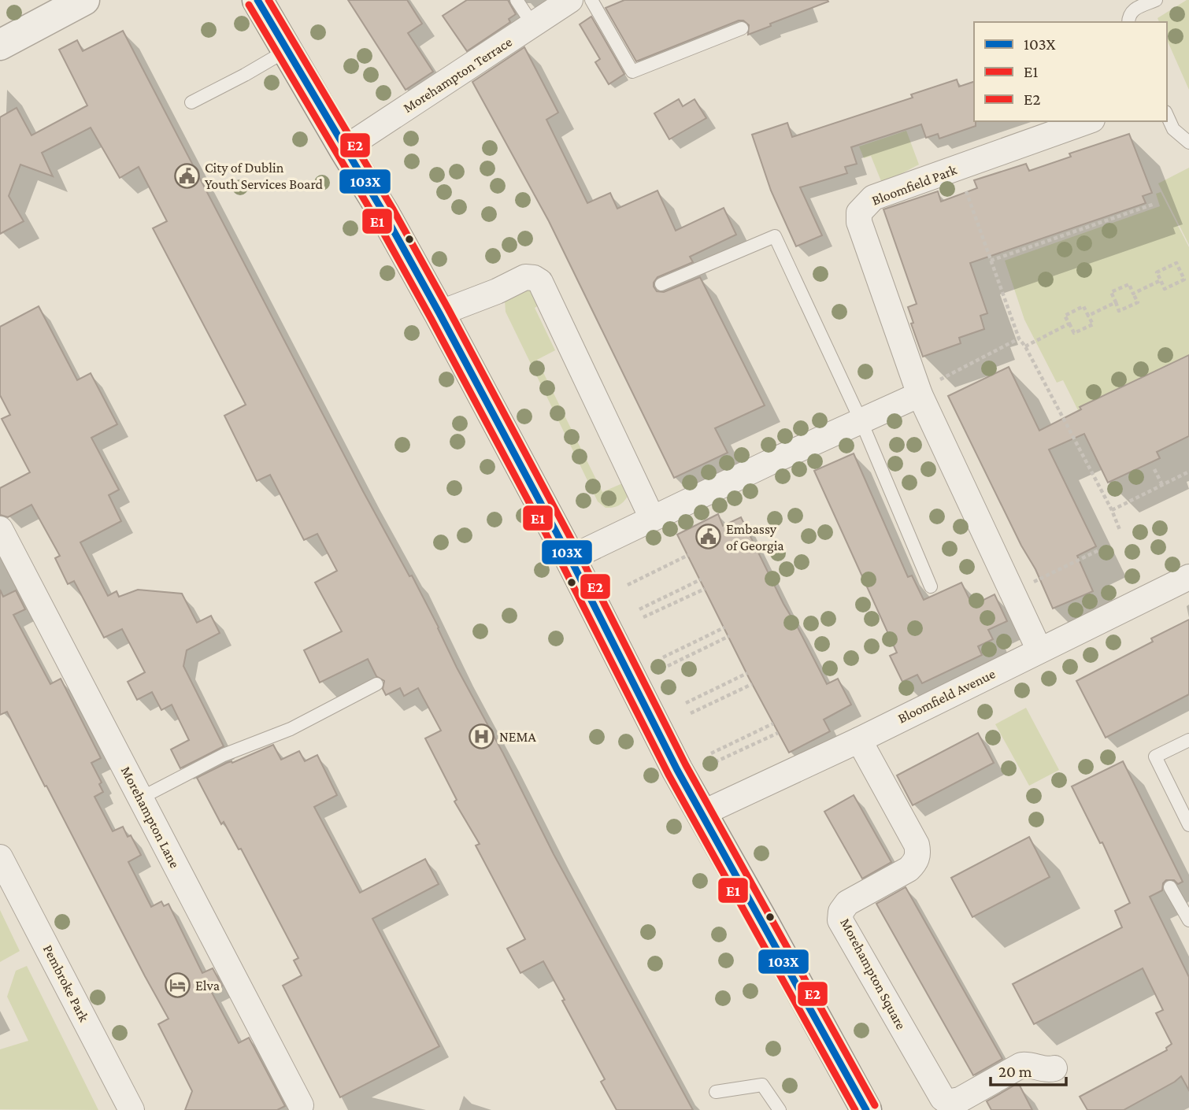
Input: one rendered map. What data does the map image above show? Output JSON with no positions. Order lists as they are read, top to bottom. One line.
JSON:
{"streets":{"street":["Morehampton Terrace","Bloomfield Park","Bloomfield Avenue","Morehampton Lane","Morehampton Square","Pembroke Park"]},"crossings":[["Bloomfield Park","Bloomfield Avenue"],["Bloomfield Avenue","Morehampton Square"]],"places":{"public building":["City of Dublin Youth Services Board","Embassy of Georgia"],"hospital":["NEMA"],"hotel":["Elva"]},"lines":["transit line 103X","transit line E2","transit line E1"],"legend":["103X","E1","E2"],"scale_bar":"20 m"}
